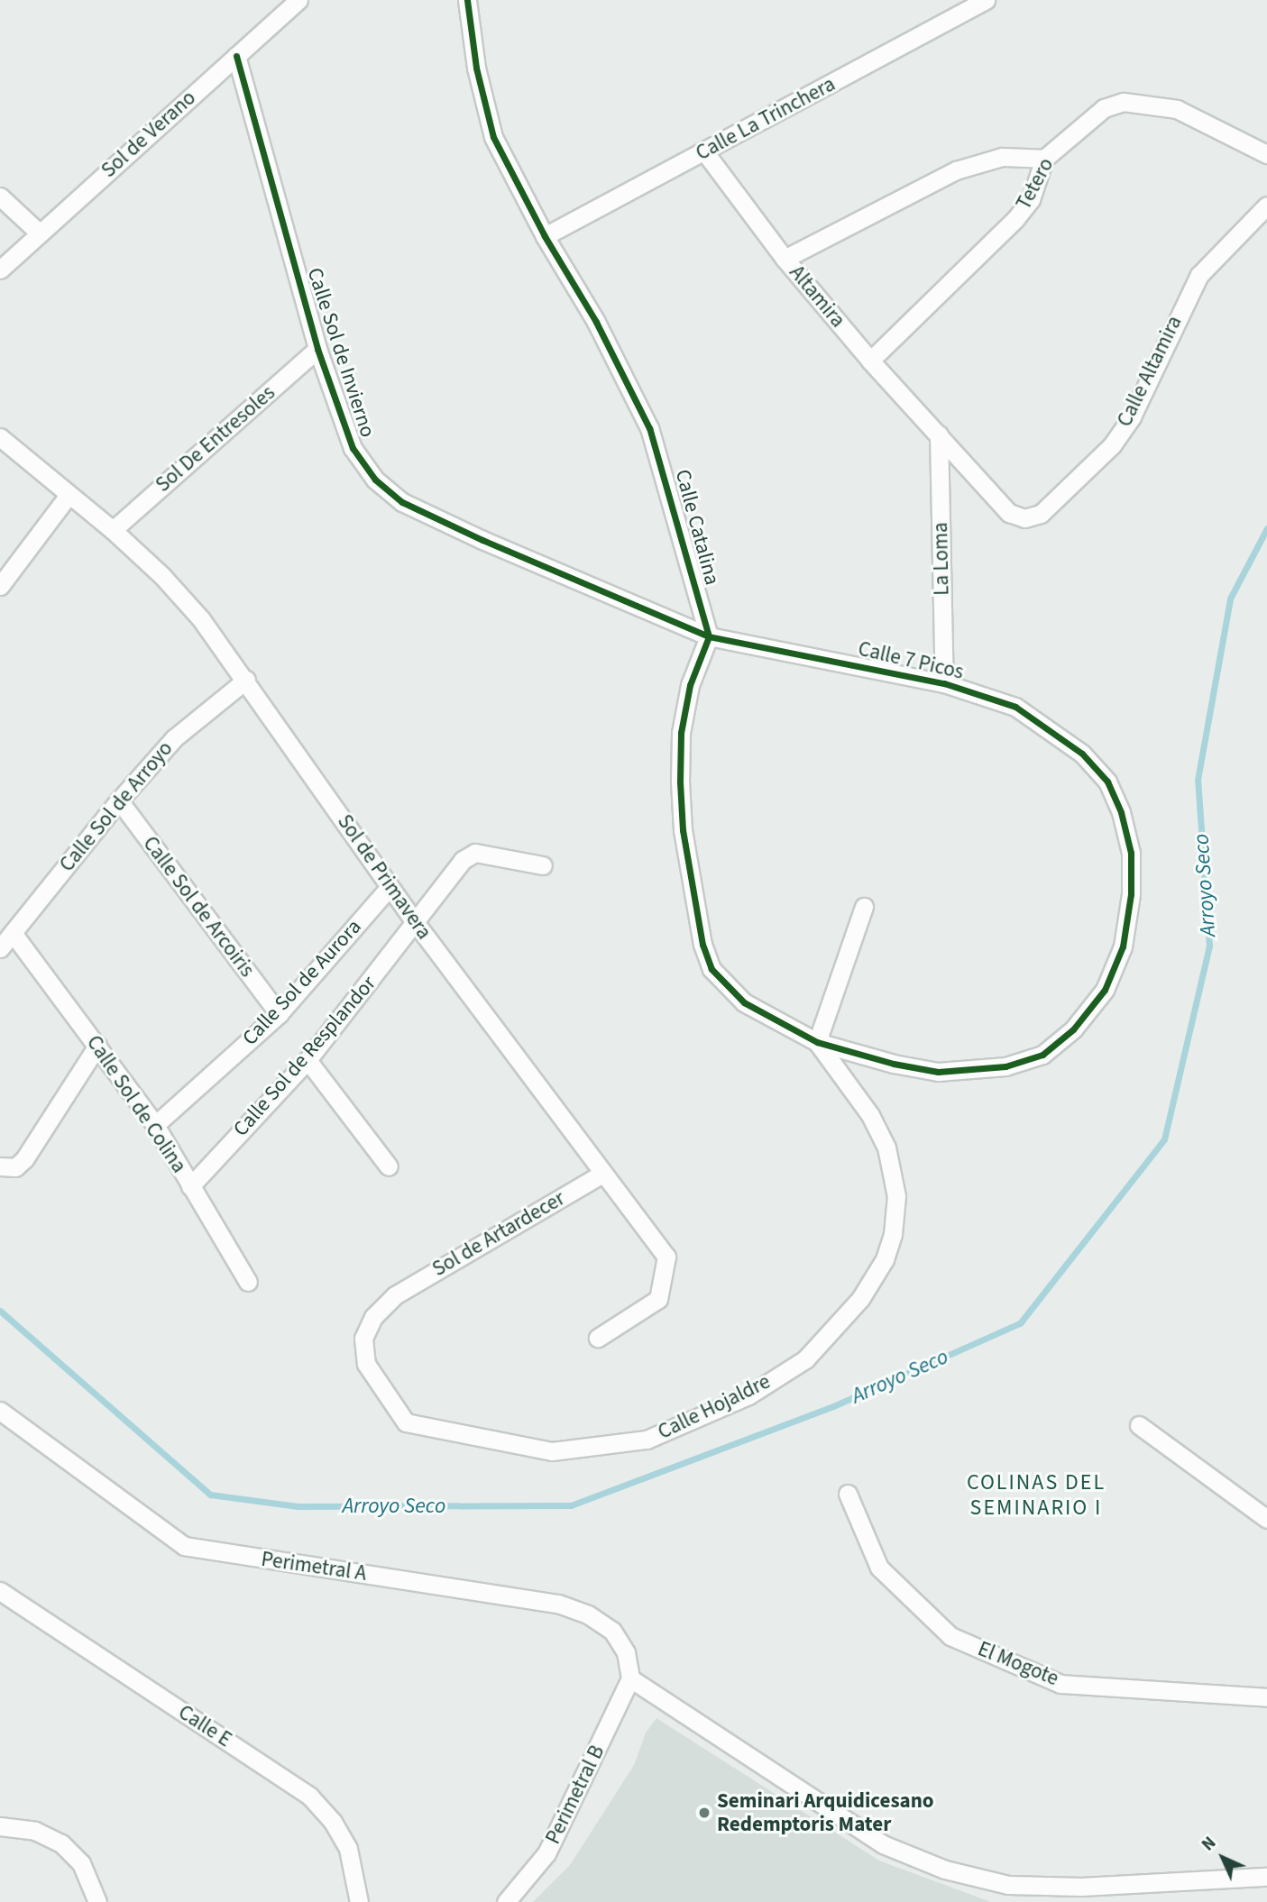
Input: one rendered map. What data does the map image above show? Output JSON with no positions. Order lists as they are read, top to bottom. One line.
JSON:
{"streets":{"street":["Calle La Trinchera","Sol de Verano","Tetero","Altamira","Calle Sol de Invierno","Calle Altamira","Sol De Entresoles","Calle Catalina","La Loma","Calle 7 Picos","Calle Sol de Arroyo","Sol de Primavera","Calle Sol de Arcoiris","Calle Sol de Aurora","Calle Sol de Resplandor","Calle Sol de Colina","Sol de Artardecer","Calle Hojaldre","Perimetral A","El Mogote","Calle E","Perimetral B"]},"crossings":[["Calle La Trinchera","Altamira"],["Calle La Trinchera","Calle Catalina"],["Sol de Verano","Calle Sol de Invierno"],["Tetero","Altamira"],["Altamira","Calle Altamira"],["Altamira","La Loma"],["Calle Sol de Invierno","Sol De Entresoles"],["Calle Sol de Invierno","Calle Catalina"],["Calle Sol de Invierno","Calle 7 Picos"],["Calle Altamira","La Loma"],["Sol De Entresoles","Sol de Primavera"],["Calle Catalina","Calle 7 Picos"],["La Loma","Calle 7 Picos"],["Calle 7 Picos","Calle Hojaldre"],["Calle Sol de Arroyo","Sol de Primavera"],["Calle Sol de Arroyo","Calle Sol de Arcoiris"],["Calle Sol de Arroyo","Calle Sol de Colina"],["Sol de Primavera","Calle Sol de Aurora"],["Sol de Primavera","Calle Sol de Resplandor"],["Sol de Primavera","Sol de Artardecer"],["Calle Sol de Arcoiris","Calle Sol de Aurora"],["Calle Sol de Aurora","Calle Sol de Colina"],["Calle Sol de Resplandor","Calle Sol de Colina"],["Sol de Artardecer","Calle Hojaldre"],["Perimetral A","Perimetral B"]],"districts":["COLINAS DEL SEMINARIO I"],"water":["Arroyo Seco"],"places":["Seminari Arquidicesano Redemptoris Mater"],"north":"top left"}
